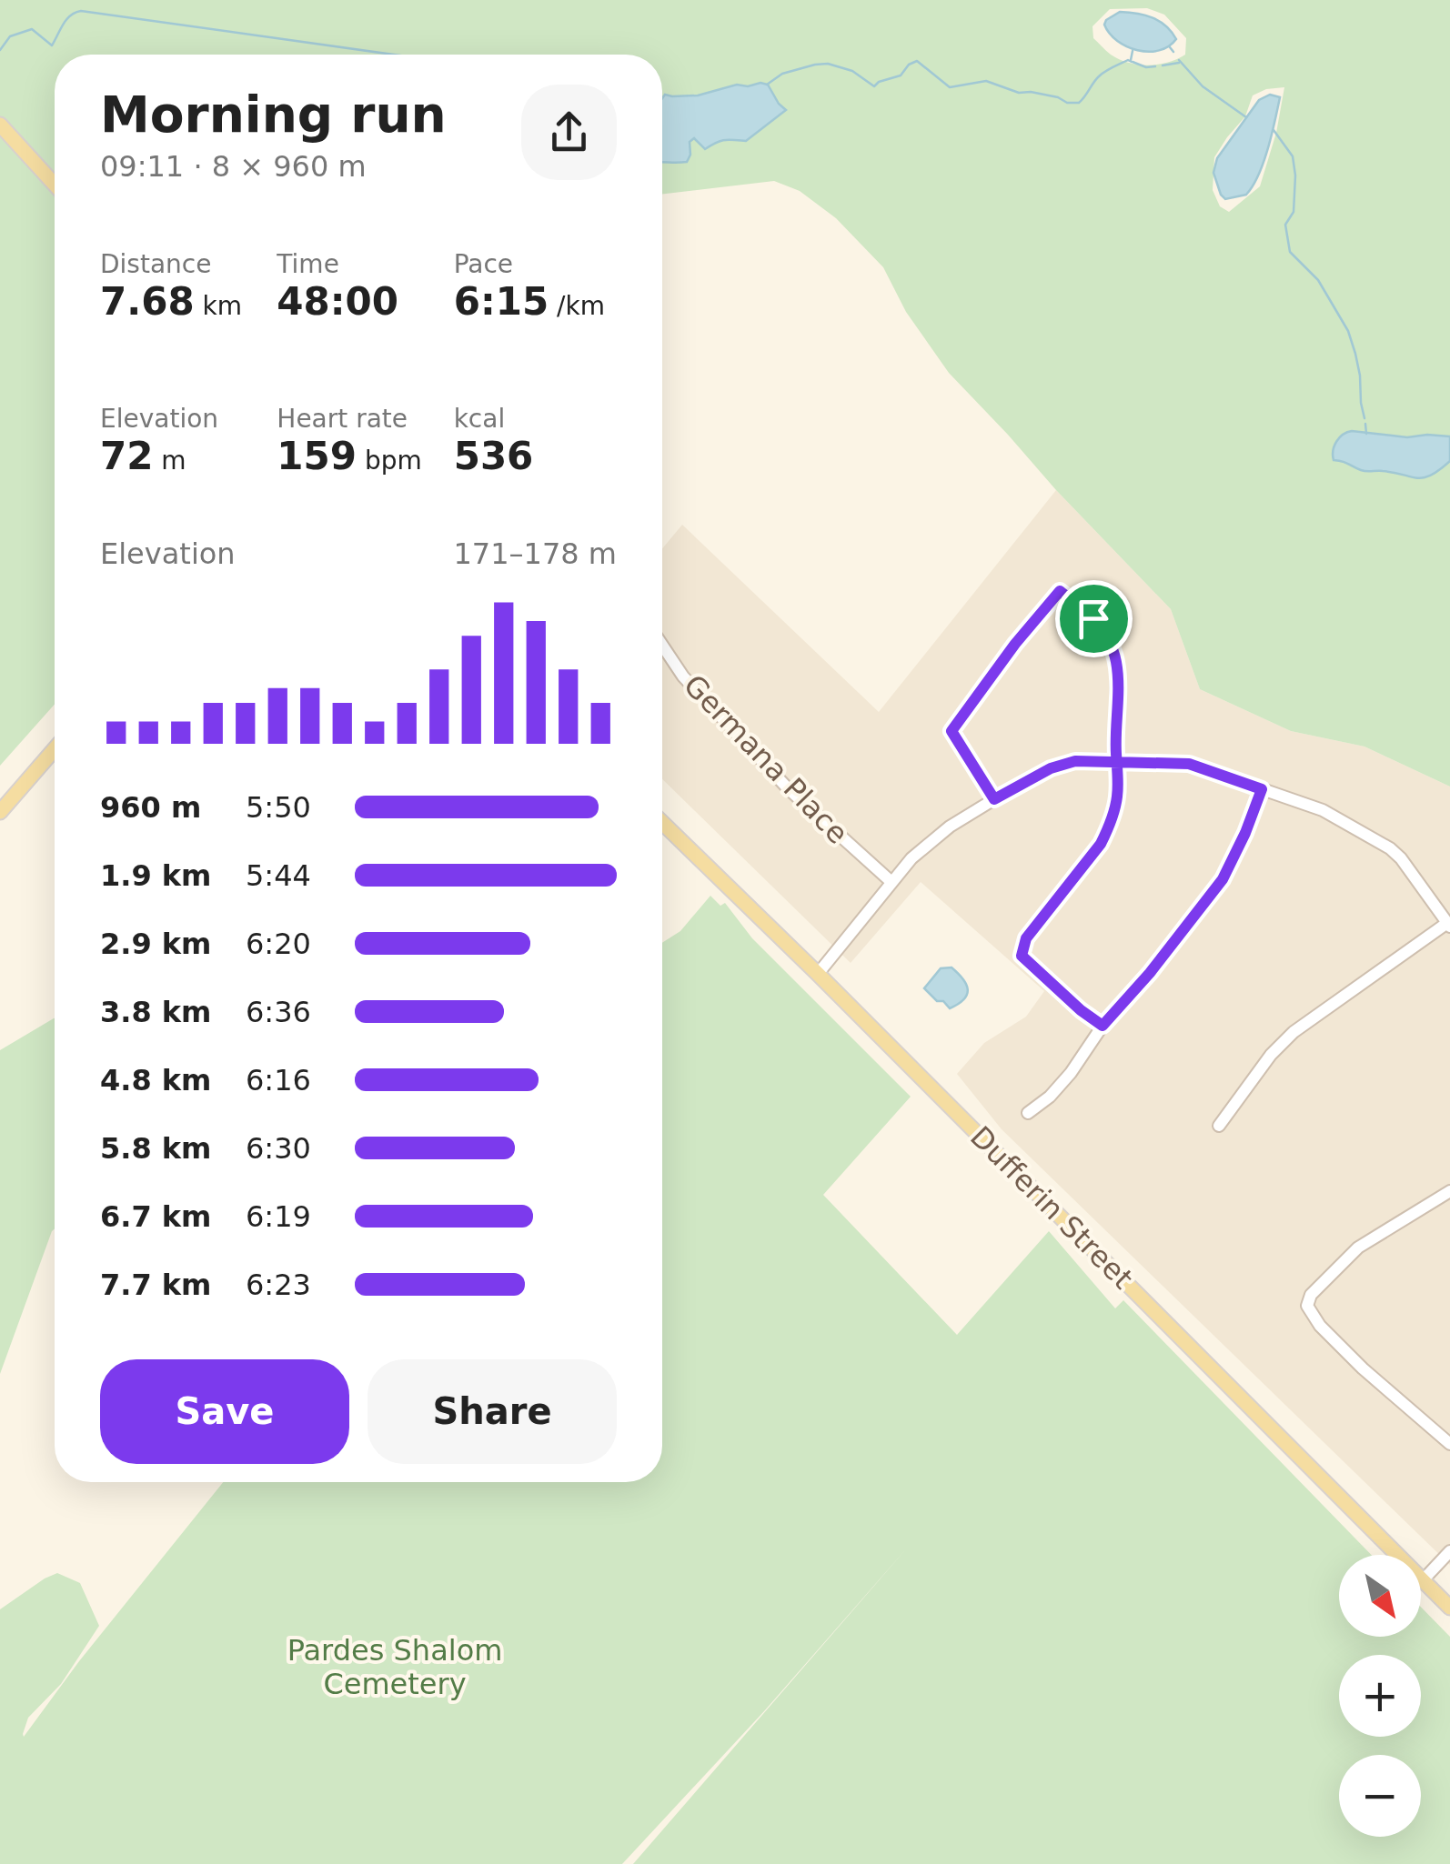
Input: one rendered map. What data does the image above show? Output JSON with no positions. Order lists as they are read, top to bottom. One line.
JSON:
{"streets":{"main road":["Dufferin Street"],"street":["Germana Place"]},"parks":["Pardes Shalom Cemetery"],"north":"bottom right","page":{"heading":["Morning run","09:11 · 8 × 960 m"],"stats":[["Distance","7.68 km"],["Time","48:00"],["Pace","6:15 /km"],["Elevation","72 m"],["Heart rate","159 bpm"],["kcal","536"]],"chart":["Elevation","171–178 m"],"list":[{"name":"960 m","note":"5:50"},{"name":"1.9 km","note":"5:44"},{"name":"2.9 km","note":"6:20"},{"name":"3.8 km","note":"6:36"},{"name":"4.8 km","note":"6:16"},{"name":"5.8 km","note":"6:30"},{"name":"6.7 km","note":"6:19"},{"name":"7.7 km","note":"6:23"}],"buttons":["Save","Share"],"map_buttons":["+","−"]}}
